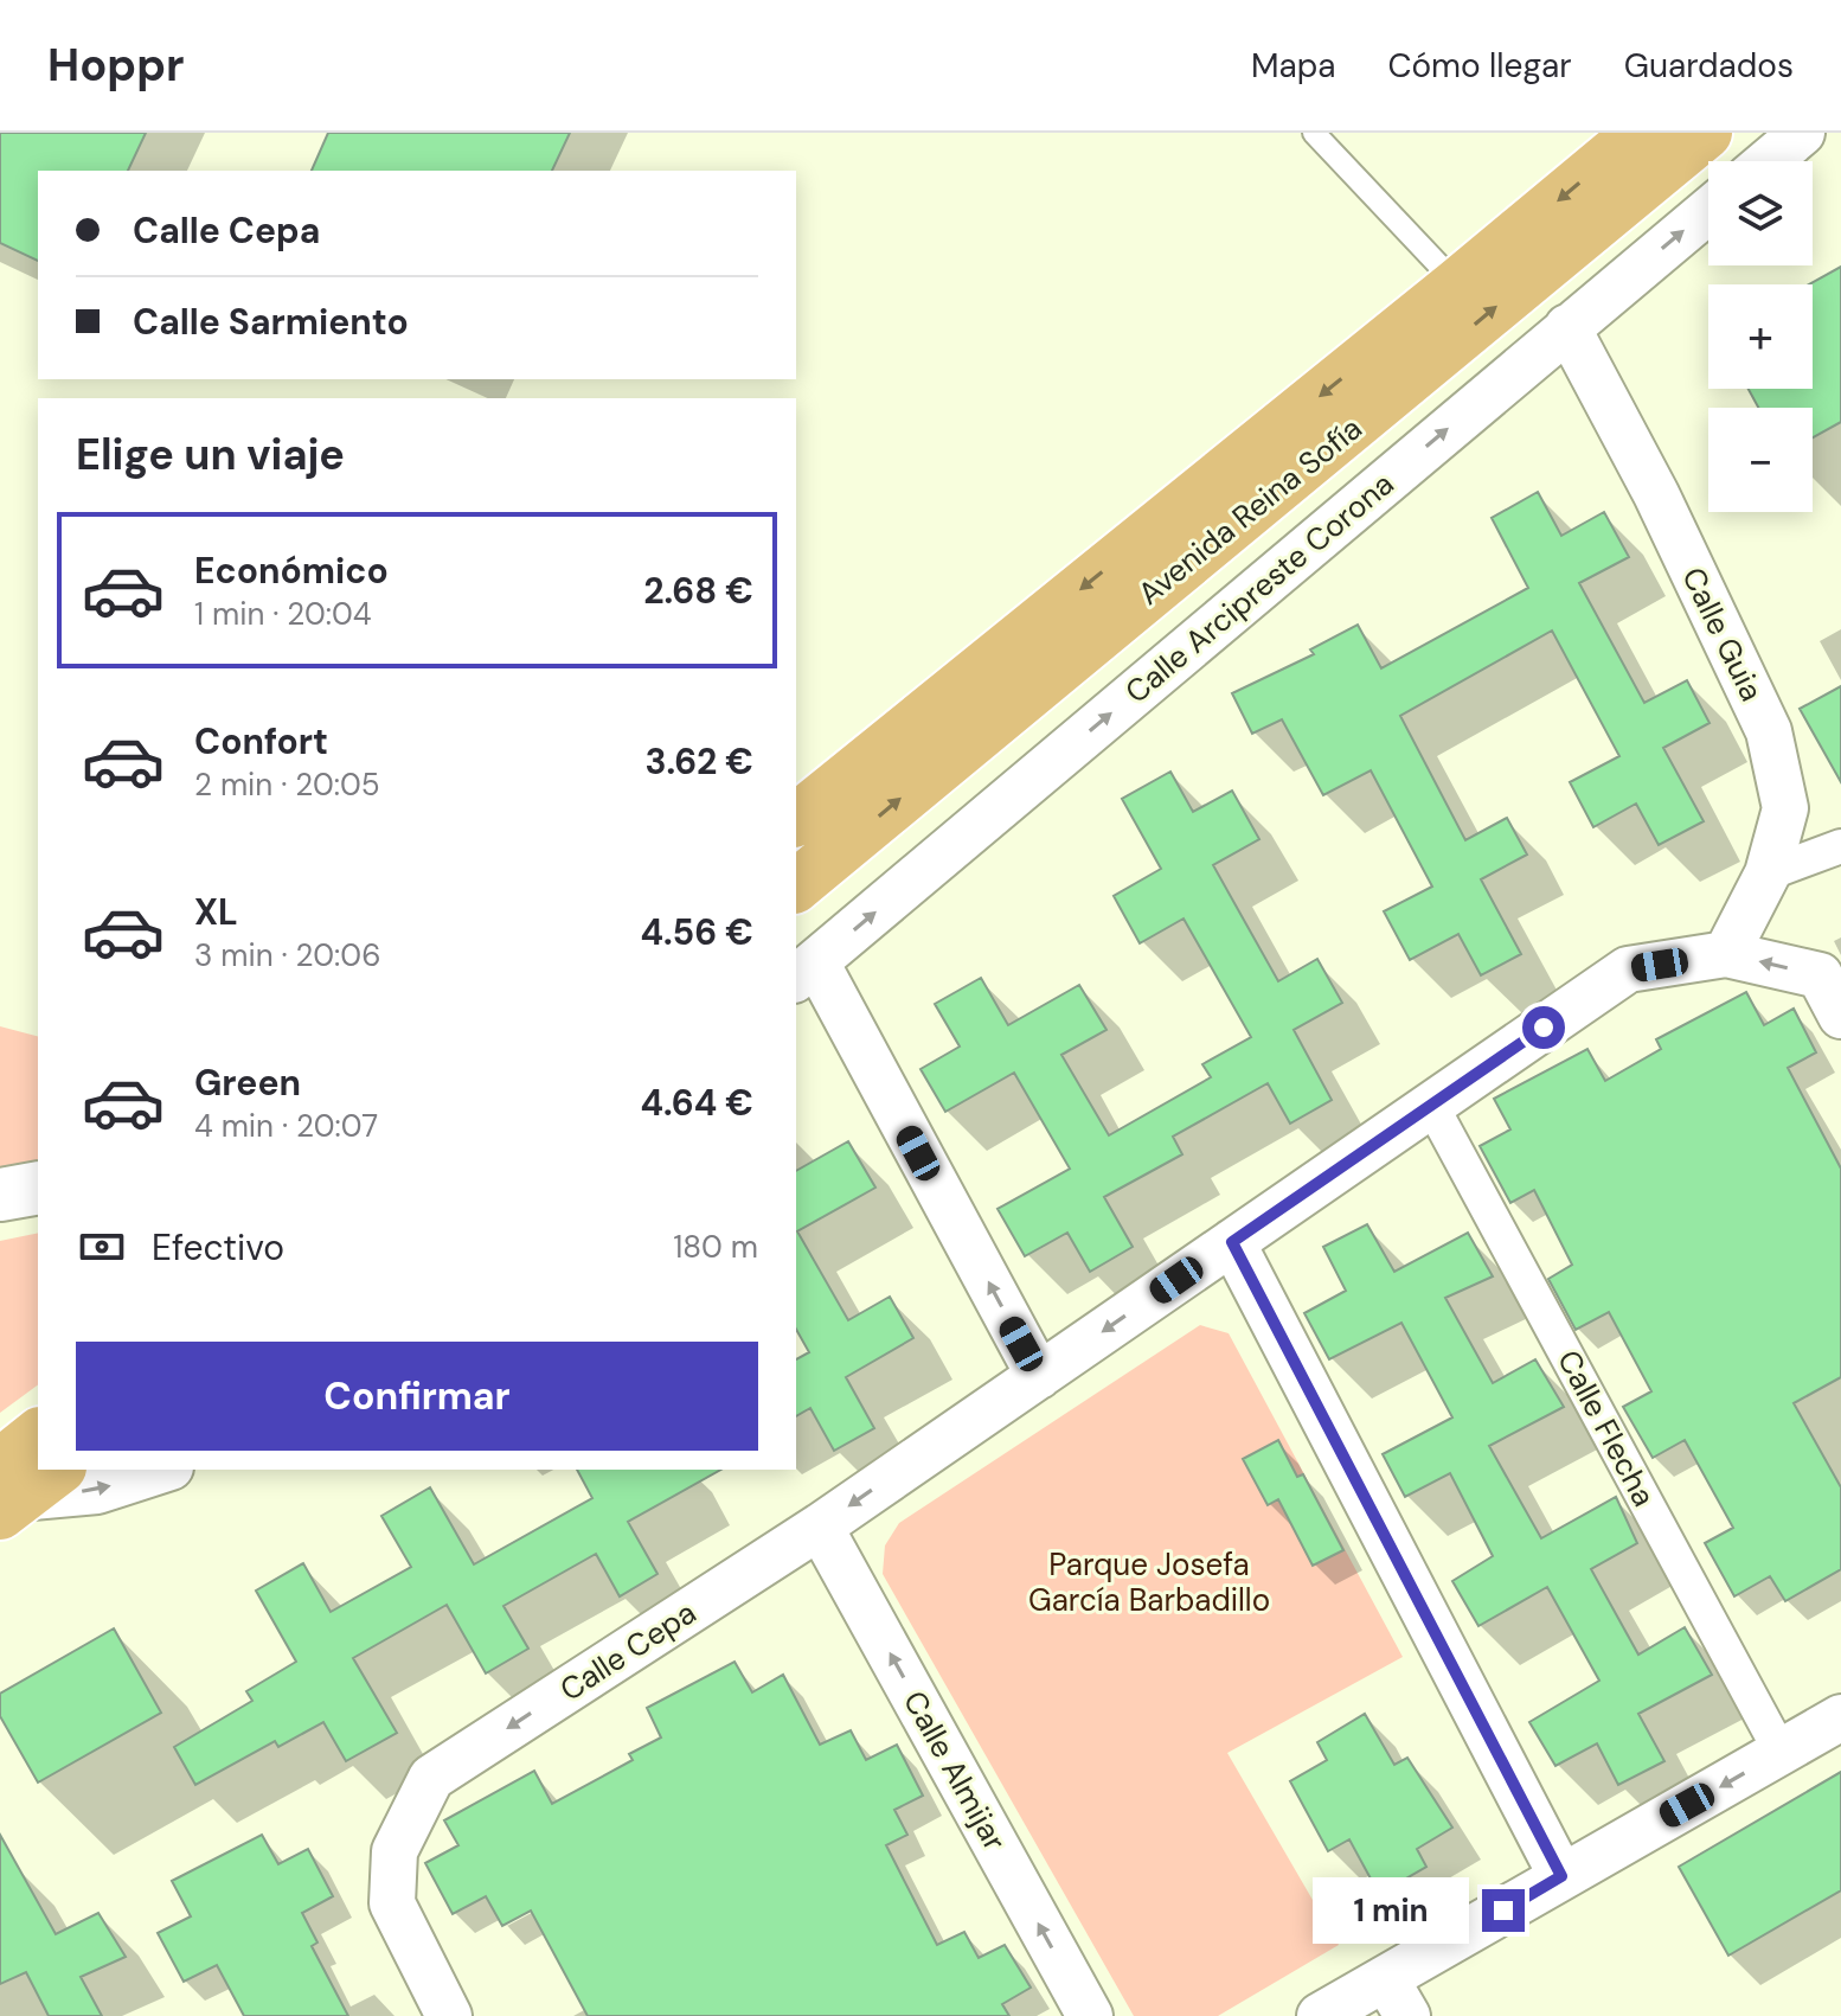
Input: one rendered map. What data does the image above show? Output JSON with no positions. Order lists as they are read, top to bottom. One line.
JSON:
{"streets":{"main road":["Avenida Reina Sofía"],"street":["Calle Arcipreste Corona","Calle Guia","Calle Flecha","Calle Cepa","Calle Almijar"]},"crossings":[["Calle Arcipreste Corona","Calle Guia"],["Calle Guia","Calle Cepa"],["Calle Flecha","Calle Cepa"],["Calle Cepa","Calle Almijar"]],"one_way":["Calle Arcipreste Corona","Calle Cepa","Calle Almijar"],"parks":["Parque Josefa García Barbadillo"],"page":{"header":"Hoppr","nav":["Mapa","Cómo llegar","Guardados"],"map_buttons":["+","−"],"banner":["Calle Cepa","Calle Sarmiento"],"heading":"Elige un viaje","list":[{"name":"Económico","note":"1 min · 20:04","value":"2.68 €"},{"name":"Confort","note":"2 min · 20:05","value":"3.62 €"},{"name":"XL","note":"3 min · 20:06","value":"4.56 €"},{"name":"Green","note":"4 min · 20:07","value":"4.64 €"}],"pay":["Efectivo","180 m"],"buttons":"Confirmar","bubble":"1 min"}}
